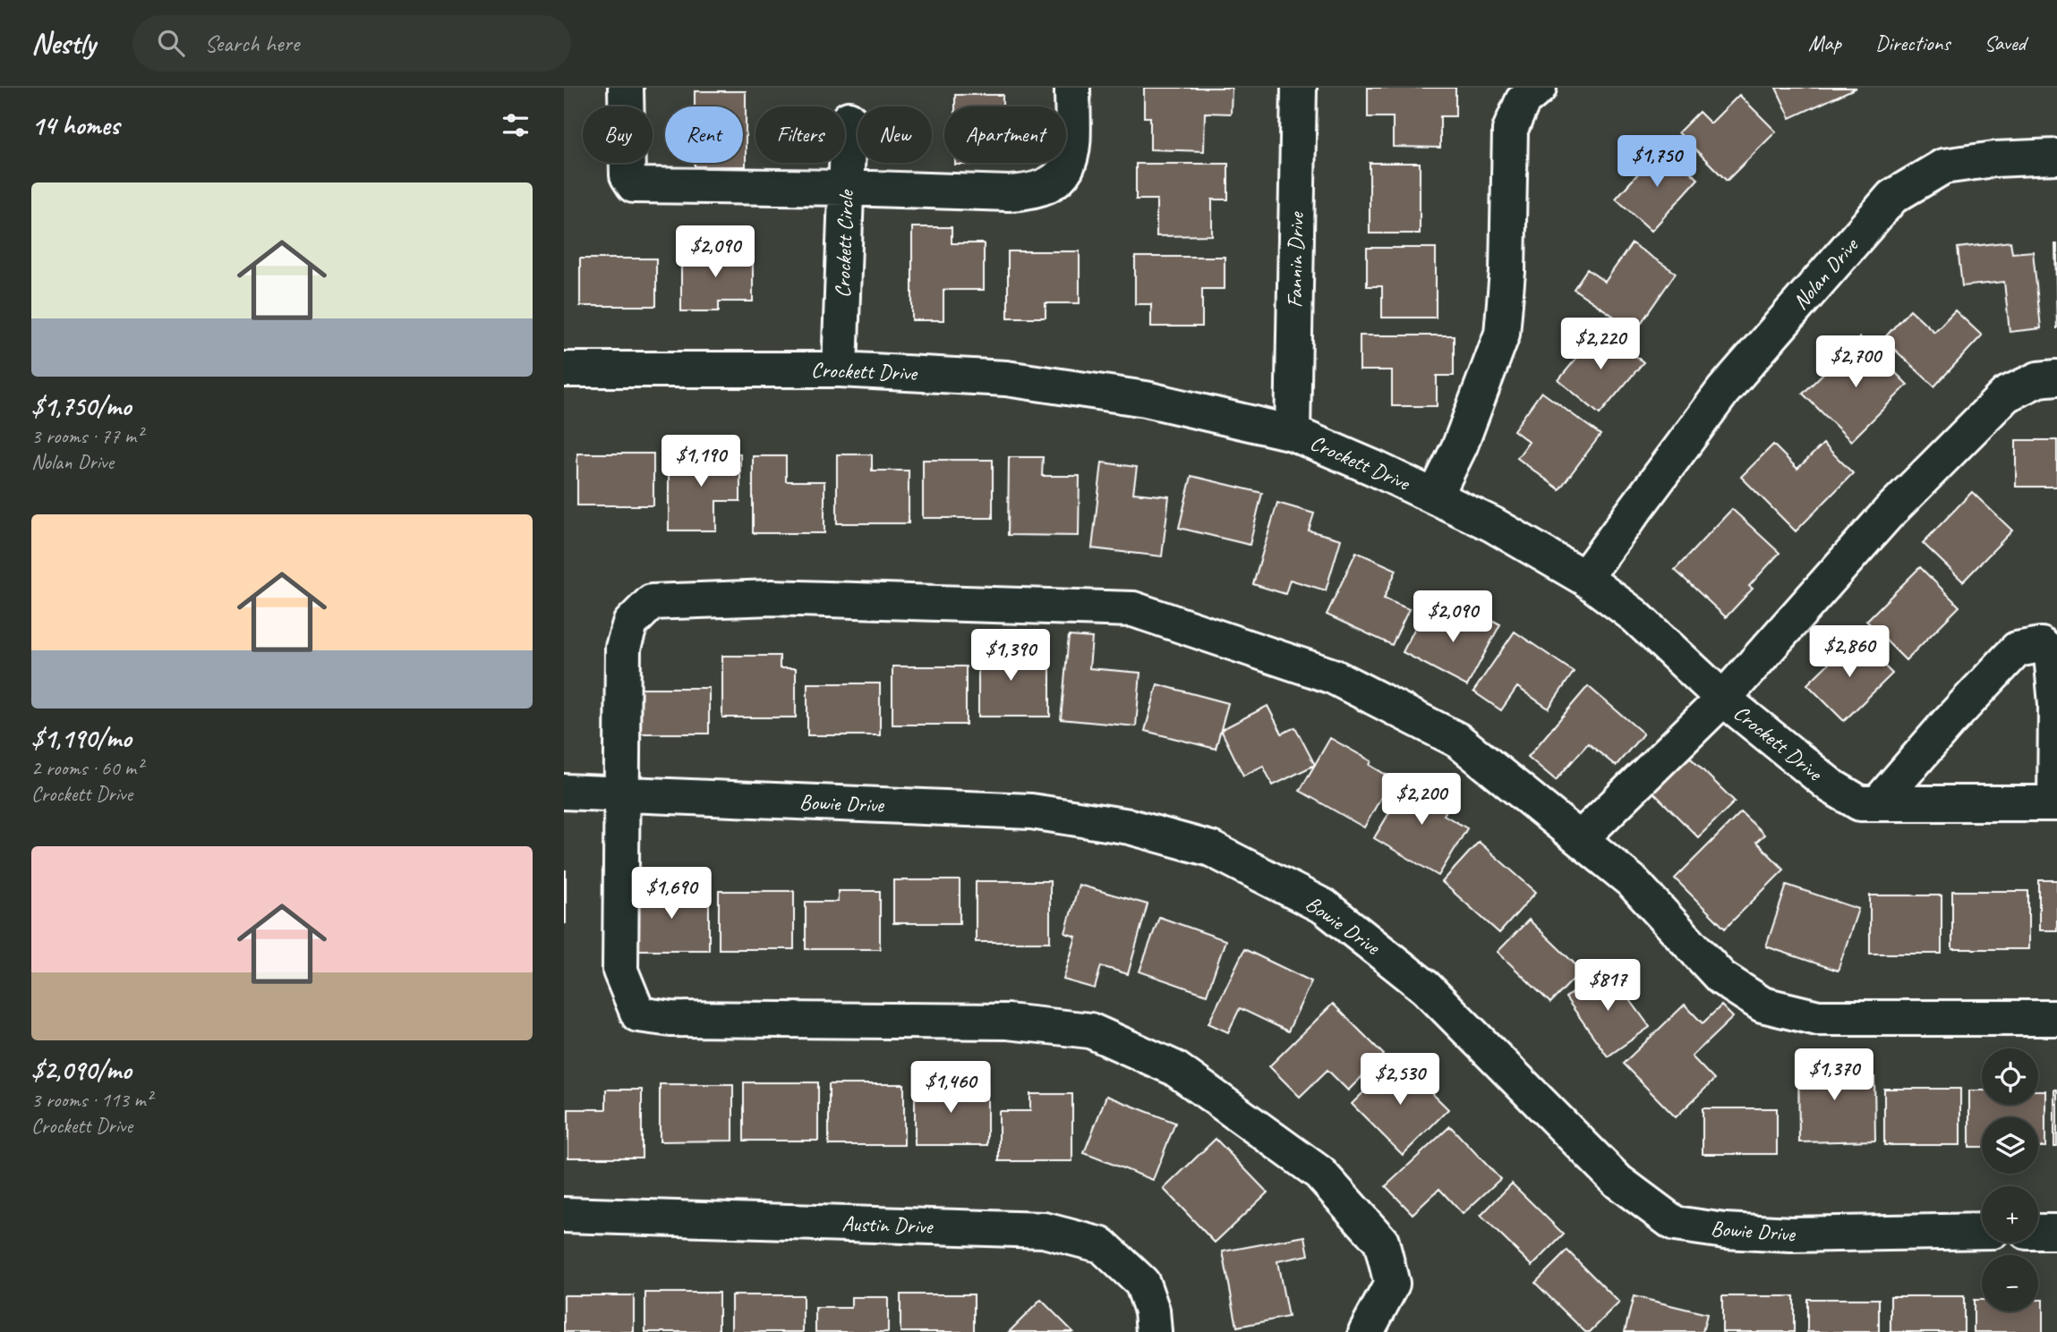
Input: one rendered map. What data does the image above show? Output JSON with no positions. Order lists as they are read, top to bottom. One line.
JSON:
{"streets":{"street":["Crockett Circle","Fannin Drive","Nolan Drive","Crockett Drive","Bowie Drive","Austin Drive"]},"crossings":[["Crockett Circle","Crockett Drive"],["Fannin Drive","Crockett Drive"],["Nolan Drive","Crockett Drive"]],"page":{"header":"Nestly","search":"Search here","nav":["Map","Directions","Saved"],"heading":"14 homes","chip":["Buy","Rent","Filters","New","Apartment"],"price":["$1,750","$2,090","$2,220","$2,700","$1,190","$2,090","$2,860","$1,390","$2,200","$1,690","$817","$1,370","$2,530","$1,460"],"list":[{"name":"$1,750/mo","note":"3 rooms · 77 m² · Nolan Drive"},{"name":"$1,190/mo","note":"2 rooms · 60 m² · Crockett Drive"},{"name":"$2,090/mo","note":"3 rooms · 113 m² · Crockett Drive"}],"map_buttons":["+","−"]}}
